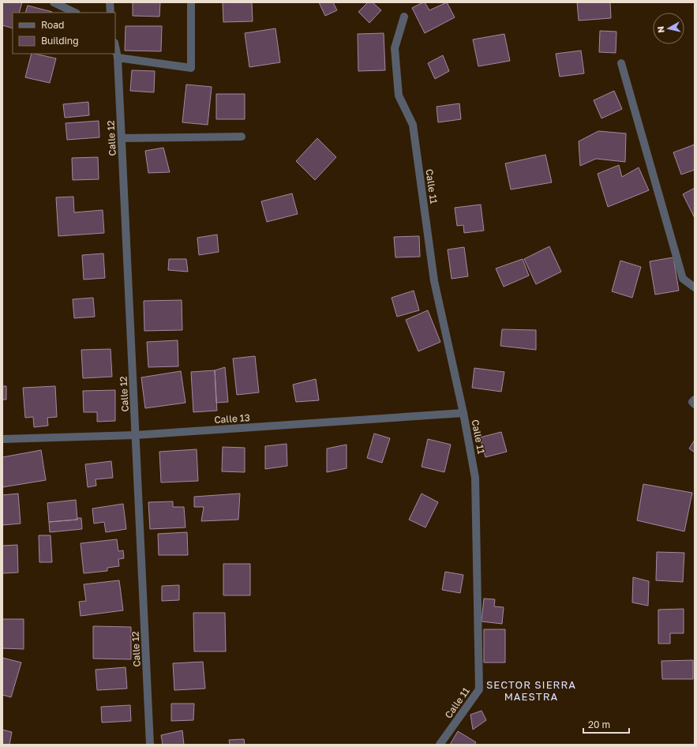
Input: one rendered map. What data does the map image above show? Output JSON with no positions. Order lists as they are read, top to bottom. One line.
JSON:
{"streets":{"street":["Calle 12","Calle 11","Calle 13"]},"crossings":[["Calle 12","Calle 13"],["Calle 11","Calle 13"]],"districts":["SECTOR SIERRA MAESTRA"],"legend":["Road","Building"],"scale_bar":"20 m","north":"left"}
